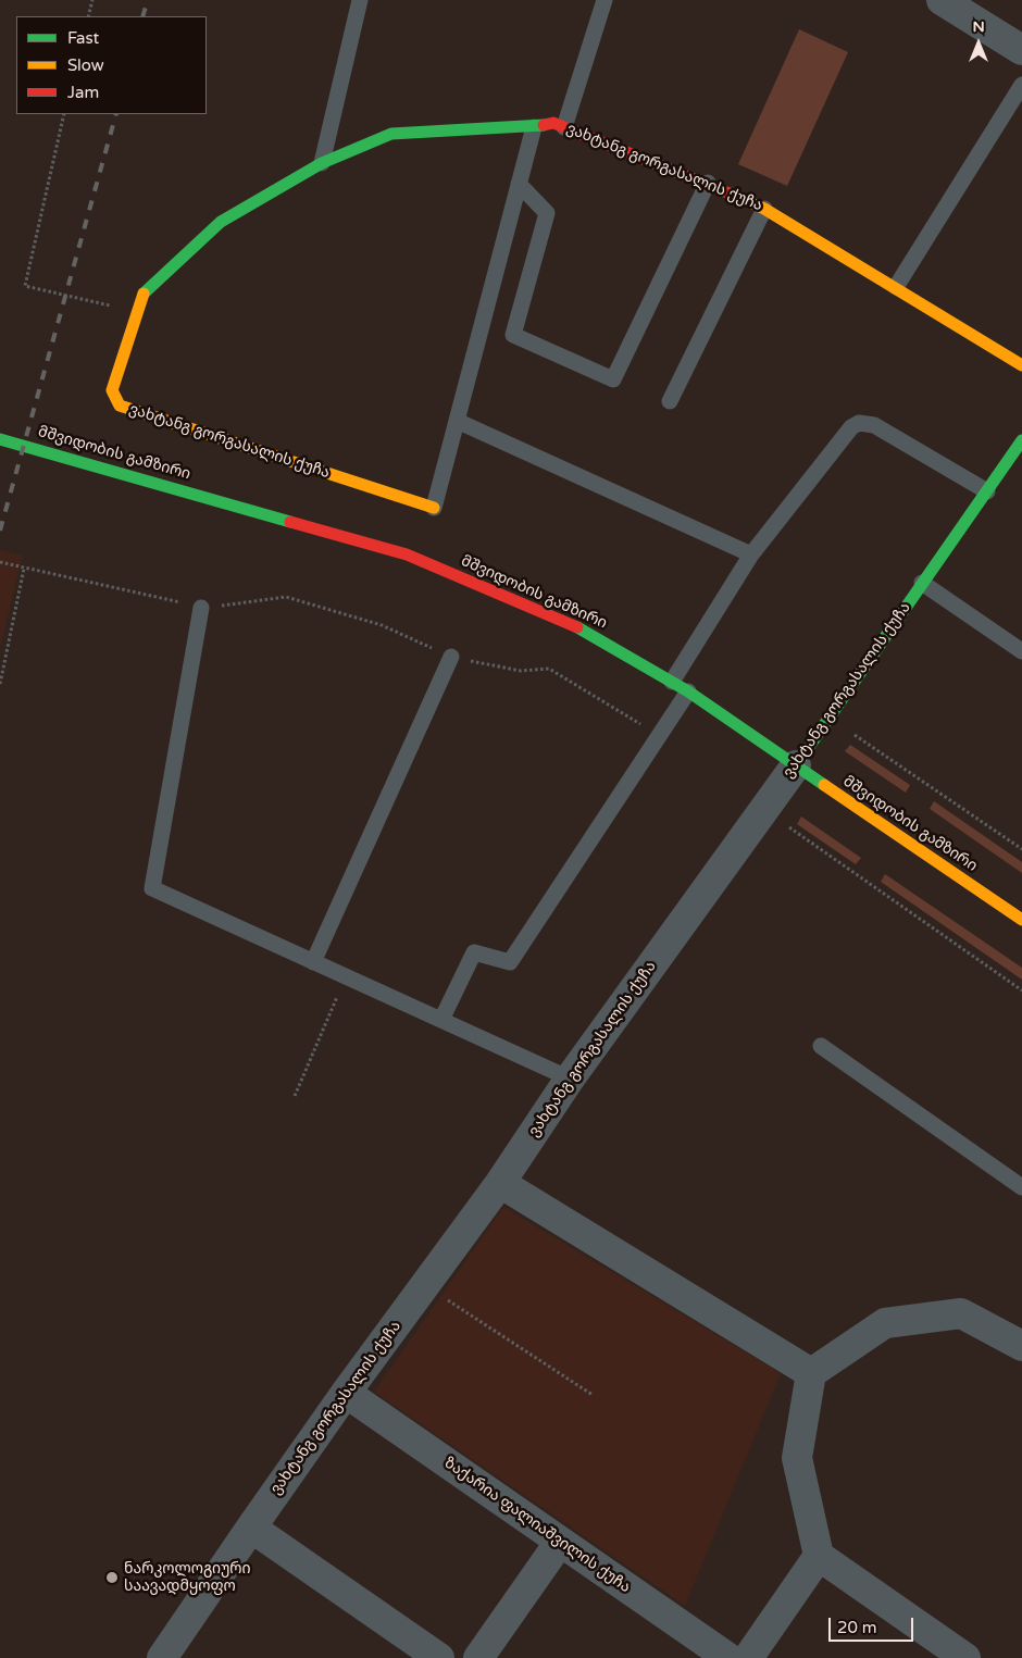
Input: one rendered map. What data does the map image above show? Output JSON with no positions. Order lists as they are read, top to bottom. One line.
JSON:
{"streets":{"street":["ვახტანგ გორგასალის ქუჩა","მშვიდობის გამზირი","ზაქარია ფალიაშვილის ქუჩა"]},"crossings":[["ვახტანგ გორგასალის ქუჩა","მშვიდობის გამზირი"],["ვახტანგ გორგასალის ქუჩა","ზაქარია ფალიაშვილის ქუჩა"]],"places":["ნარკოლოგიური საავადმყოფო"],"legend":["Fast","Slow","Jam"],"scale_bar":"20 m","north":"top"}
